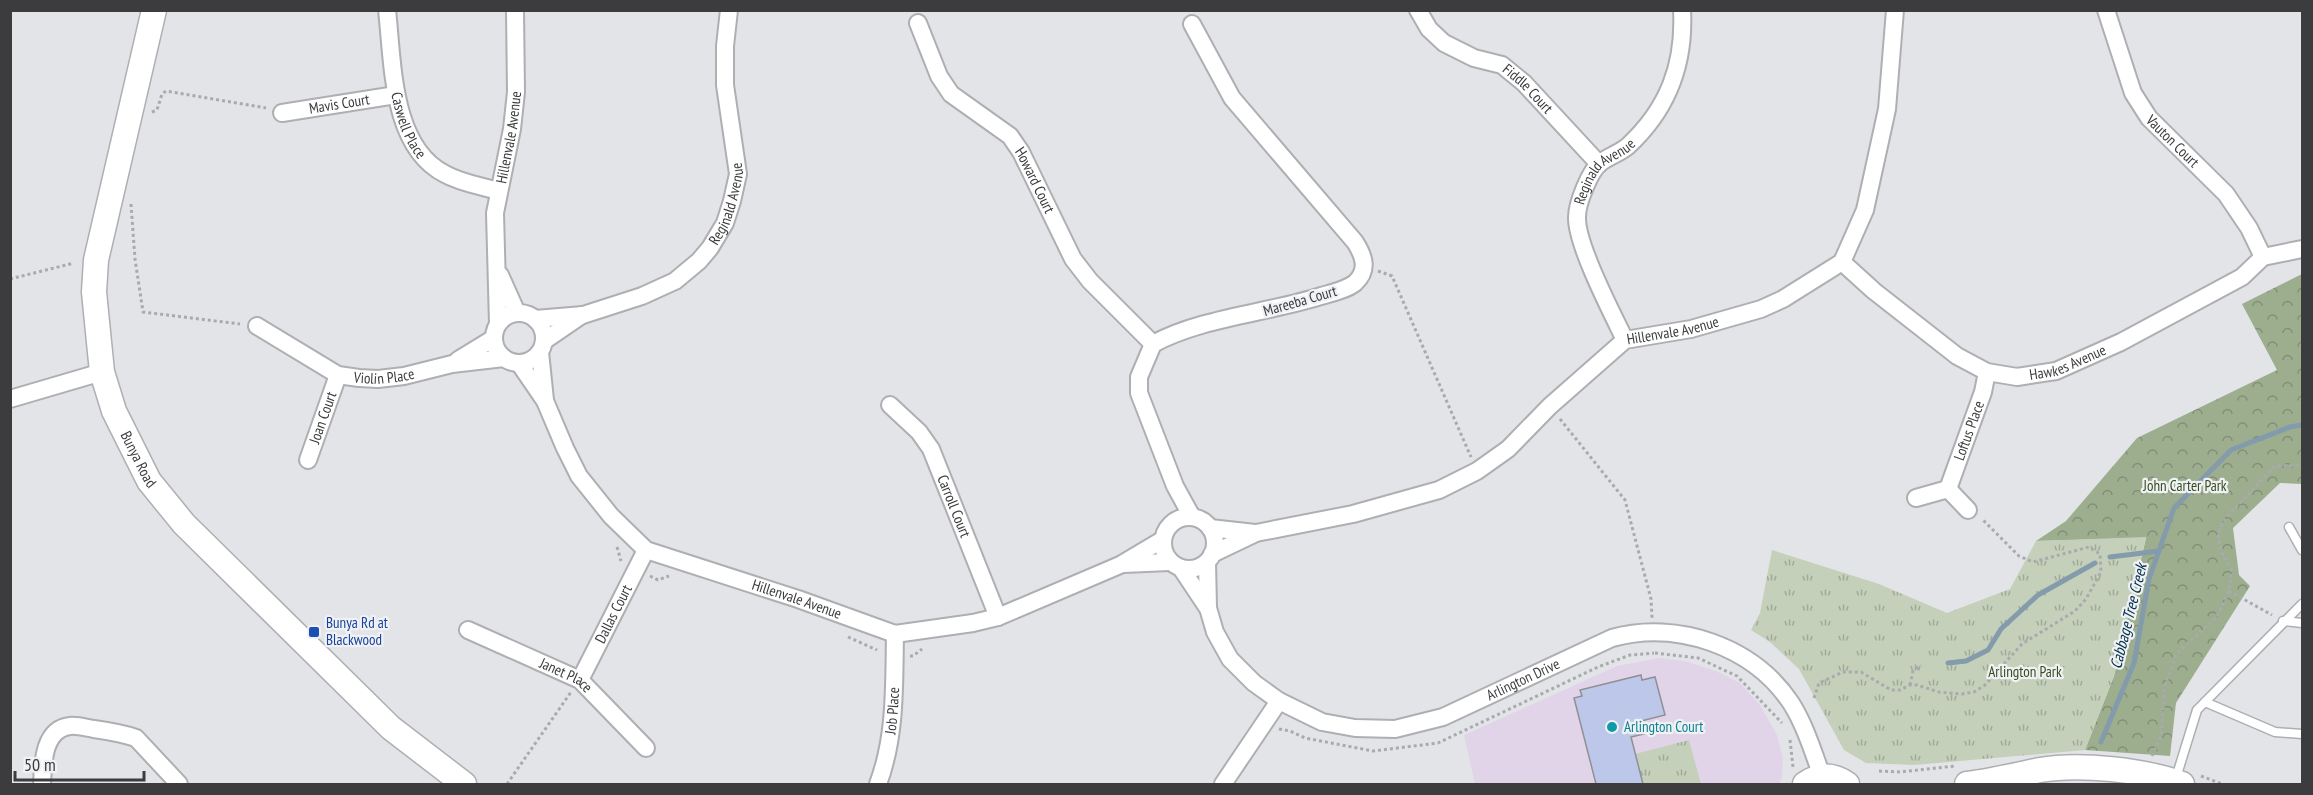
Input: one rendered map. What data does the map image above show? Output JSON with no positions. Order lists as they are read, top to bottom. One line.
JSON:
{"streets":{"street":["Fiddle Court","Mavis Court","Caswell Place","Hillenvale Avenue","Vauton Court","Reginald Avenue","Howard Court","Mareeba Court","Hawkes Avenue","Violin Place","Joan Court","Loftus Place","Bunya Road","Carroll Court","Dallas Court","Janet Place","Arlington Drive","Job Place"]},"crossings":[["Fiddle Court","Reginald Avenue"],["Mavis Court","Caswell Place"],["Caswell Place","Hillenvale Avenue"],["Hillenvale Avenue","Reginald Avenue"],["Hillenvale Avenue","Hawkes Avenue"],["Hillenvale Avenue","Violin Place"],["Hillenvale Avenue","Carroll Court"],["Hillenvale Avenue","Dallas Court"],["Hillenvale Avenue","Arlington Drive"],["Hillenvale Avenue","Job Place"],["Vauton Court","Hawkes Avenue"],["Reginald Avenue","Violin Place"],["Howard Court","Mareeba Court"],["Hawkes Avenue","Loftus Place"],["Violin Place","Joan Court"],["Dallas Court","Janet Place"]],"water":["Cabbage Tree Creek"],"parks":["John Carter Park","Arlington Park"],"places":{"transit":["Bunya Rd at Blackwood"],"other":["Arlington Court"]},"scale_bar":"50 m"}
